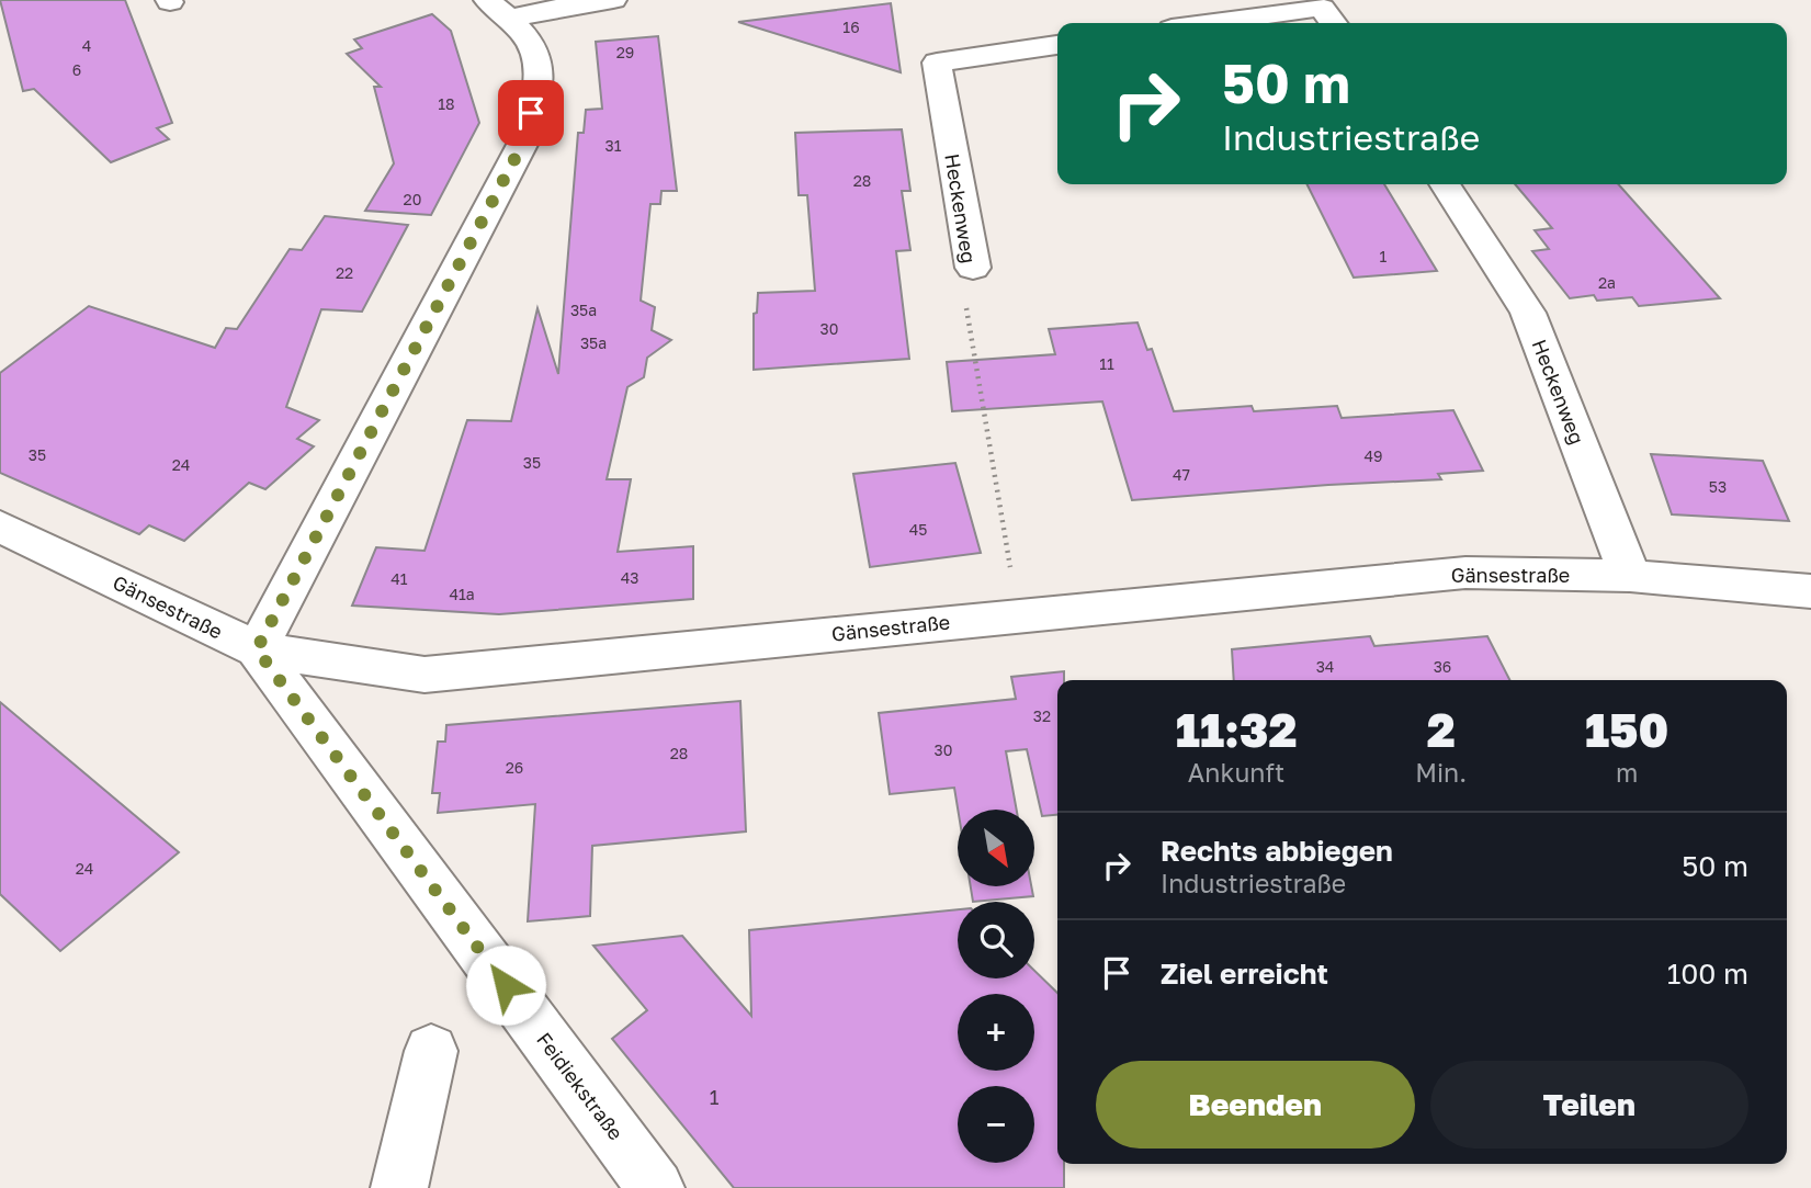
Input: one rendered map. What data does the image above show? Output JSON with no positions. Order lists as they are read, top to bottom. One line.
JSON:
{"streets":{"street":["Heckenweg","Gänsestraße","Feidiekstraße"]},"crossings":[["Heckenweg","Gänsestraße"],["Gänsestraße","Feidiekstraße"]],"house_numbers":["16","4","29","6","18","31","28","20","1","22","2a","35a","30","35a","11","35","49","35","24","47","53","45","43","41","41a","34","36","32","30","28","26","24","1"],"north":"bottom right","page":{"turn":["50 m","Industriestraße"],"eta":["11:32","Ankunft","2","Min.","150","m"],"map_buttons":["+","−"],"list":[{"name":"Rechts abbiegen","note":"Industriestraße","value":"50 m"},{"name":"Ziel erreicht","value":"100 m"}],"buttons":["Beenden","Teilen"]}}
